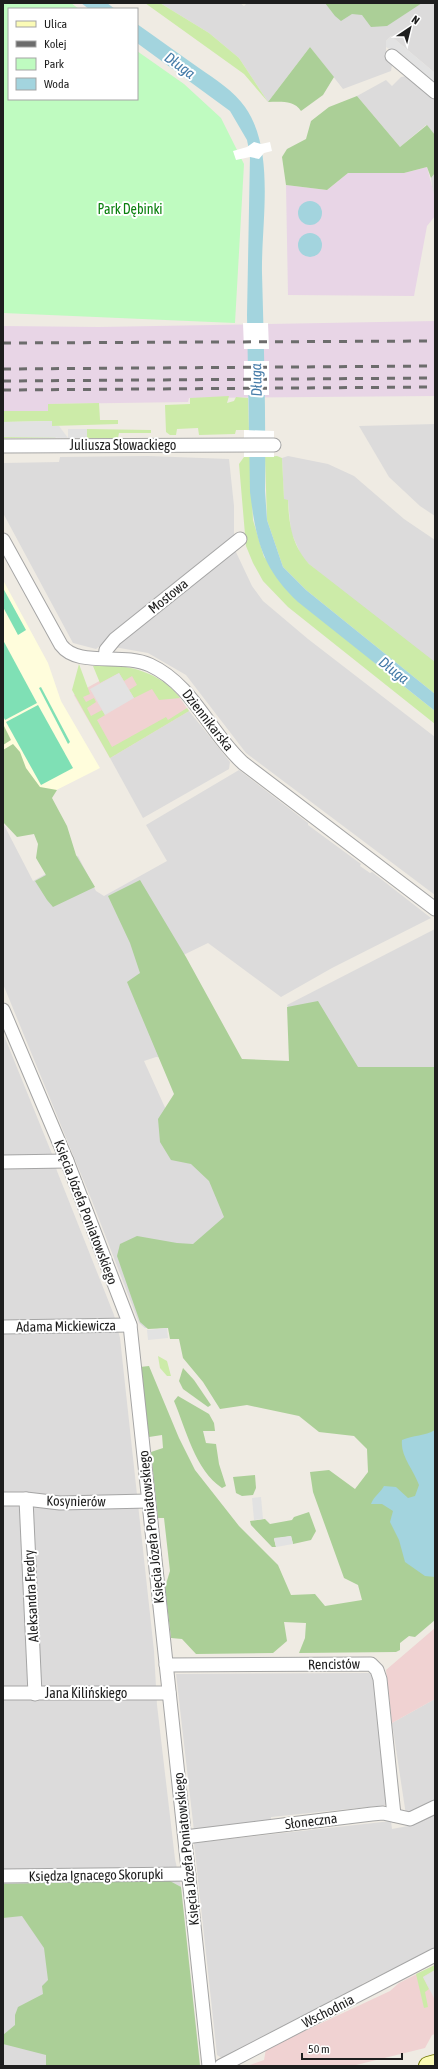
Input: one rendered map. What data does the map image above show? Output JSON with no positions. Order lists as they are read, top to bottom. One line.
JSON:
{"streets":{"street":["Juliusza Słowackiego","Mostowa","Dziennikarska","Księcia Józefa Poniatowskiego","Adama Mickiewicza","Kosynierów","Aleksandra Fredry","Rencistów","Jana Kilińskiego","Słoneczna","Księdza Ignacego Skorupki","Wschodnia"]},"crossings":[["Mostowa","Dziennikarska"],["Księcia Józefa Poniatowskiego","Adama Mickiewicza"],["Księcia Józefa Poniatowskiego","Kosynierów"],["Księcia Józefa Poniatowskiego","Rencistów"],["Księcia Józefa Poniatowskiego","Jana Kilińskiego"],["Księcia Józefa Poniatowskiego","Słoneczna"],["Księcia Józefa Poniatowskiego","Księdza Ignacego Skorupki"],["Kosynierów","Aleksandra Fredry"],["Aleksandra Fredry","Jana Kilińskiego"],["Rencistów","Słoneczna"]],"water":["Długa"],"parks":["Park Dębinki"],"legend":["Ulica","Kolej","Park","Woda"],"scale_bar":"50 m","north":"top right"}
